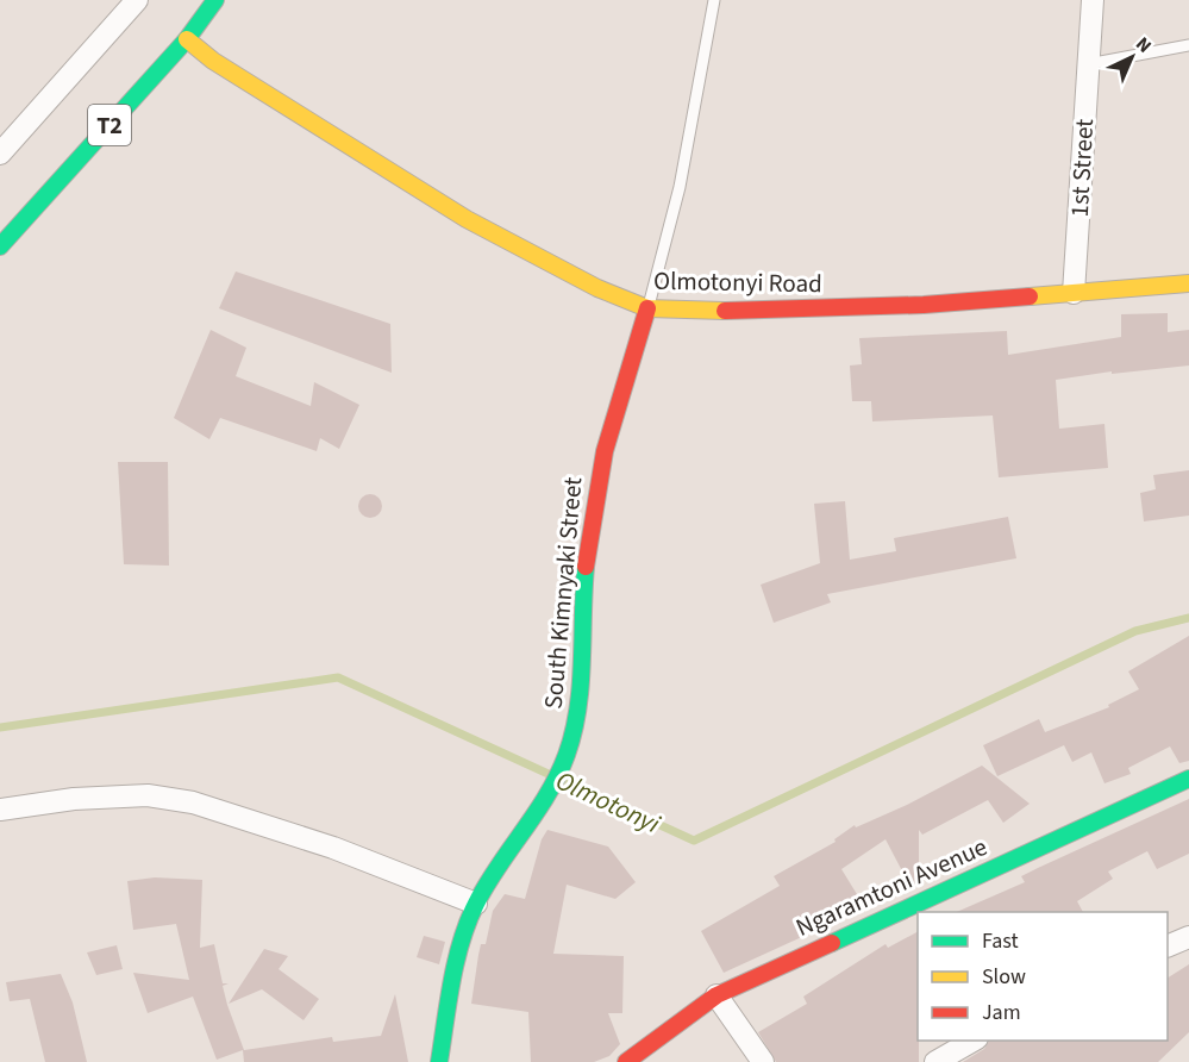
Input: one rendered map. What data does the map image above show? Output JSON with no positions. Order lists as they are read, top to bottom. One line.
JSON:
{"streets":{"main road":["T2","Olmotonyi Road","South Kimnyaki Street","Ngaramtoni Avenue"],"street":["1st Street"]},"crossings":[["T2","Olmotonyi Road"],["1st Street","Olmotonyi Road"],["Olmotonyi Road","South Kimnyaki Street"]],"water":["Olmotonyi"],"legend":["Fast","Slow","Jam"],"north":"top right"}
